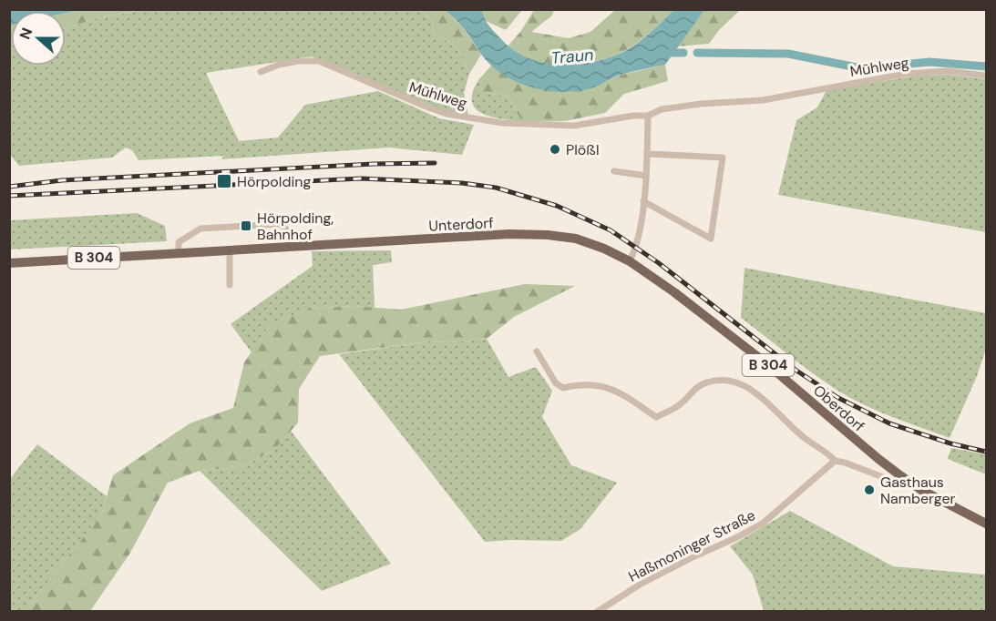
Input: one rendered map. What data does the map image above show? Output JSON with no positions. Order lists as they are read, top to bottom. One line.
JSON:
{"streets":{"main road":["Unterdorf","B 304","Oberdorf"],"street":["Mühlweg","Haßmoninger Straße"]},"crossings":[["Unterdorf","Oberdorf"]],"water":["Traun"],"places":{"other":["Plößl","Gasthaus Namberger"],"transit":["Hörpolding","Hörpolding, Bahnhof"]},"north":"left"}
